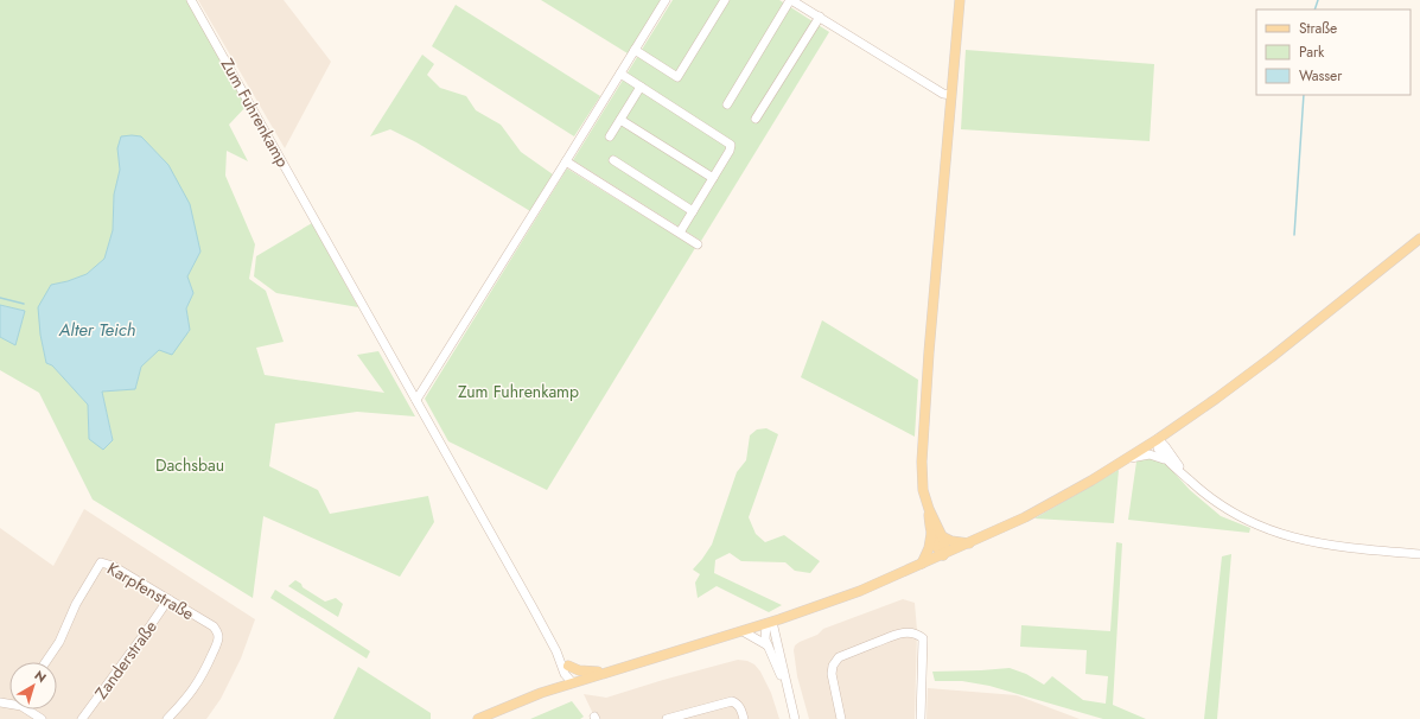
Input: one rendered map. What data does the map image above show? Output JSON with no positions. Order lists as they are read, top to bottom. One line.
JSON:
{"streets":{"street":["Zum Fuhrenkamp","Karpfenstraße","Zanderstraße"]},"crossings":[["Karpfenstraße","Zanderstraße"]],"water":["Alter Teich"],"parks":["Zum Fuhrenkamp","Dachsbau"],"legend":["Straße","Park","Wasser"],"north":"top right"}
